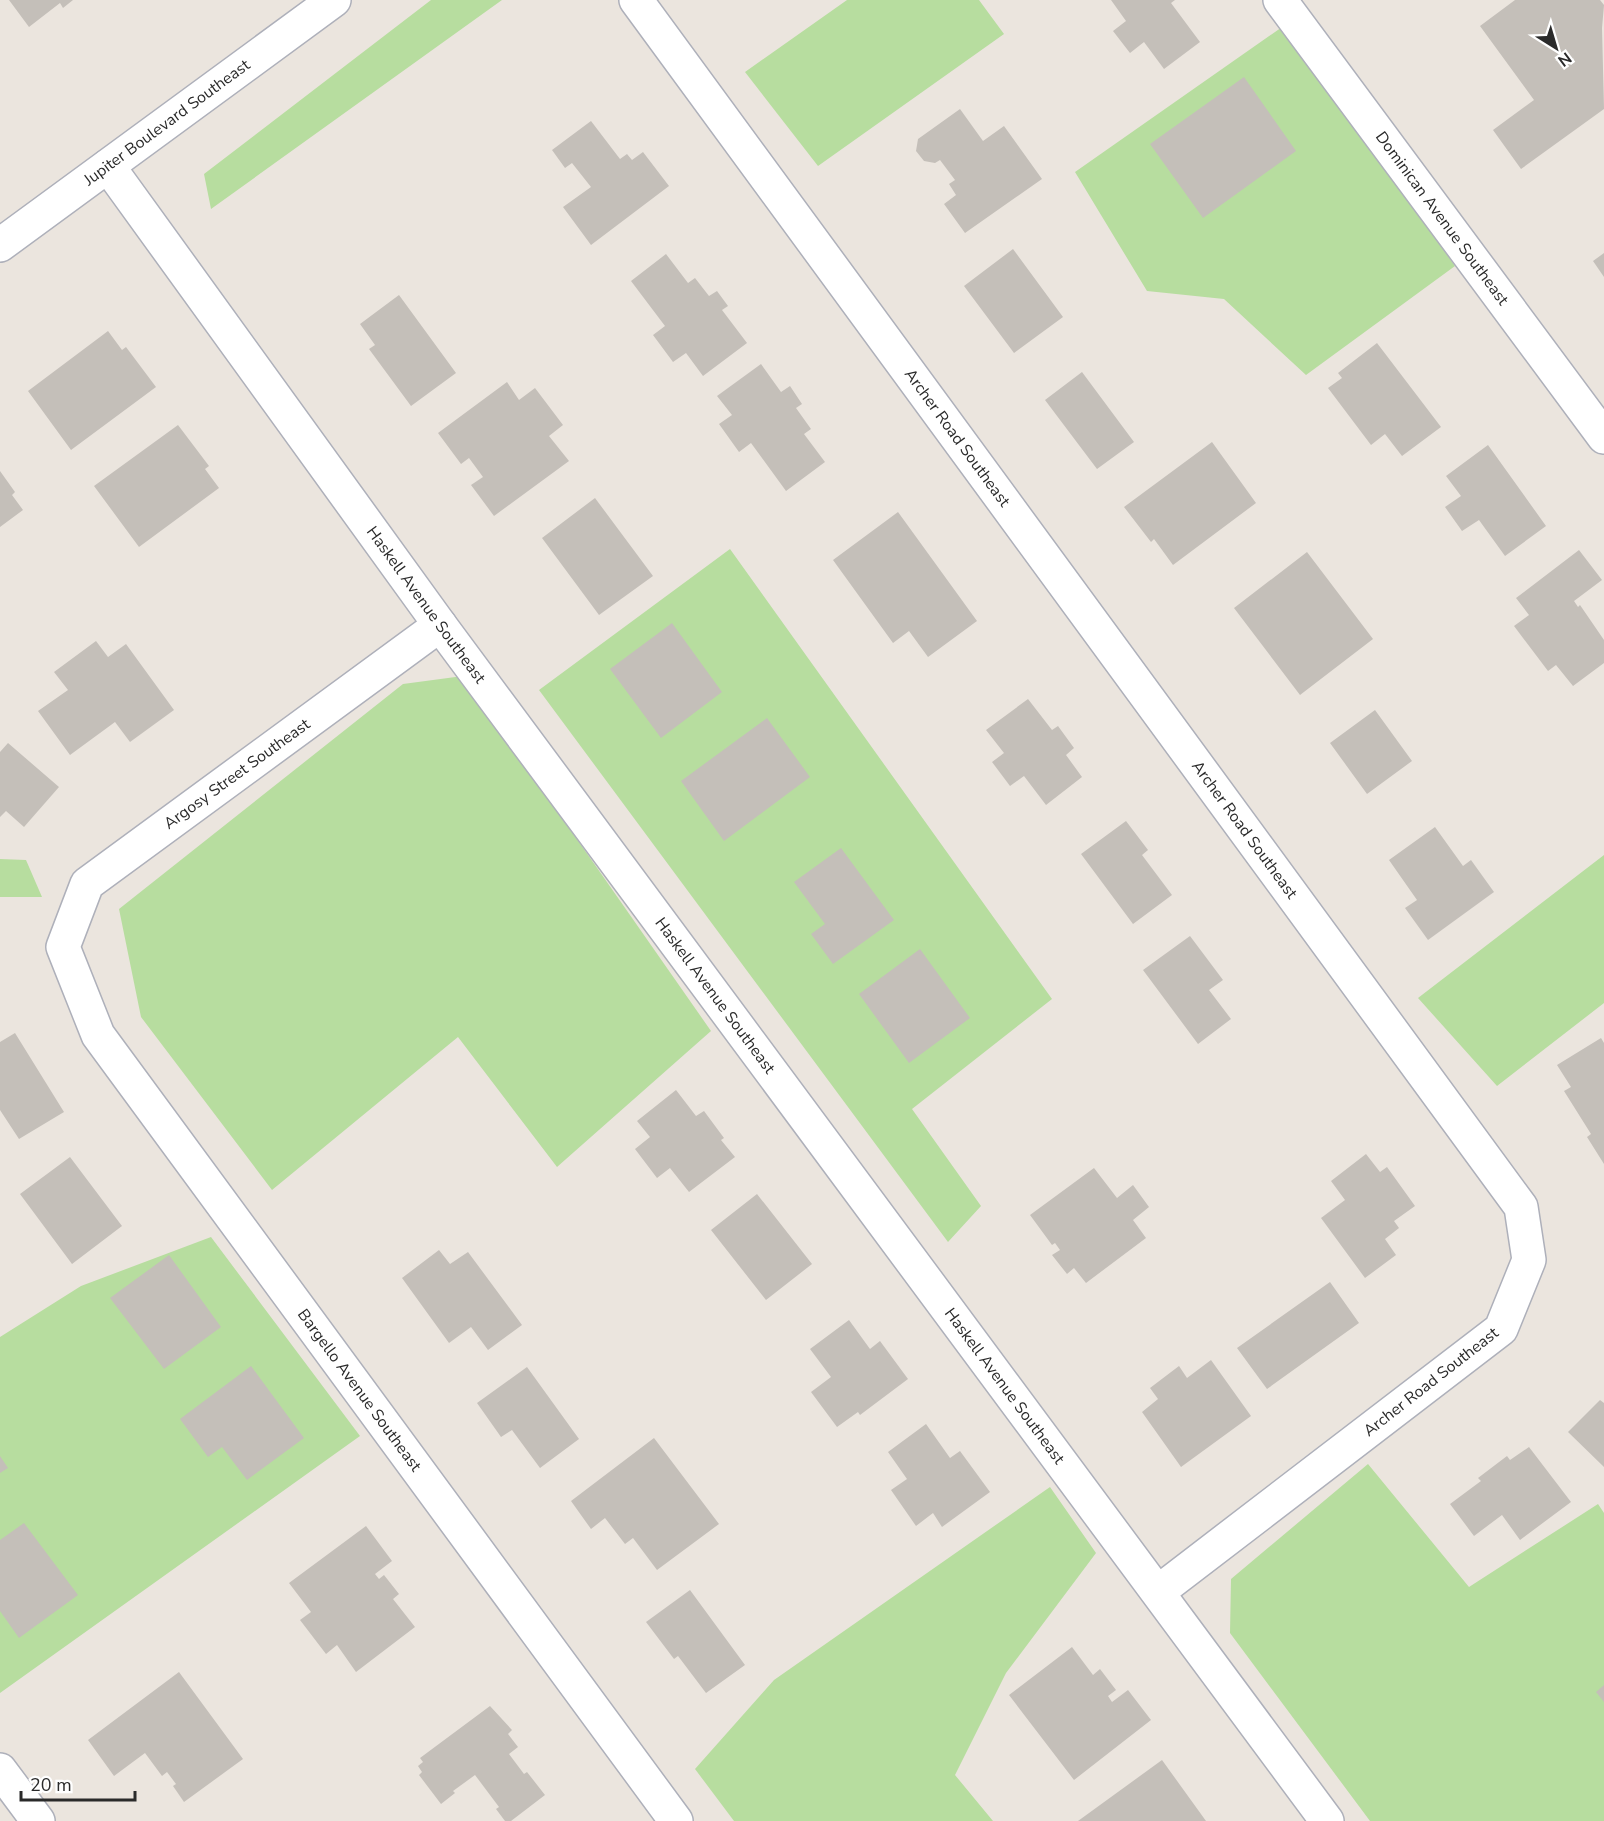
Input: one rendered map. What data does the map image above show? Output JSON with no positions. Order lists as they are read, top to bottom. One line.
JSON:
{"streets":{"street":["Jupiter Boulevard Southeast","Dominican Avenue Southeast","Archer Road Southeast","Haskell Avenue Southeast","Argosy Street Southeast","Bargello Avenue Southeast"]},"crossings":[["Jupiter Boulevard Southeast","Haskell Avenue Southeast"],["Archer Road Southeast","Haskell Avenue Southeast"],["Haskell Avenue Southeast","Argosy Street Southeast"],["Argosy Street Southeast","Bargello Avenue Southeast"]],"scale_bar":"20 m","north":"bottom right"}
